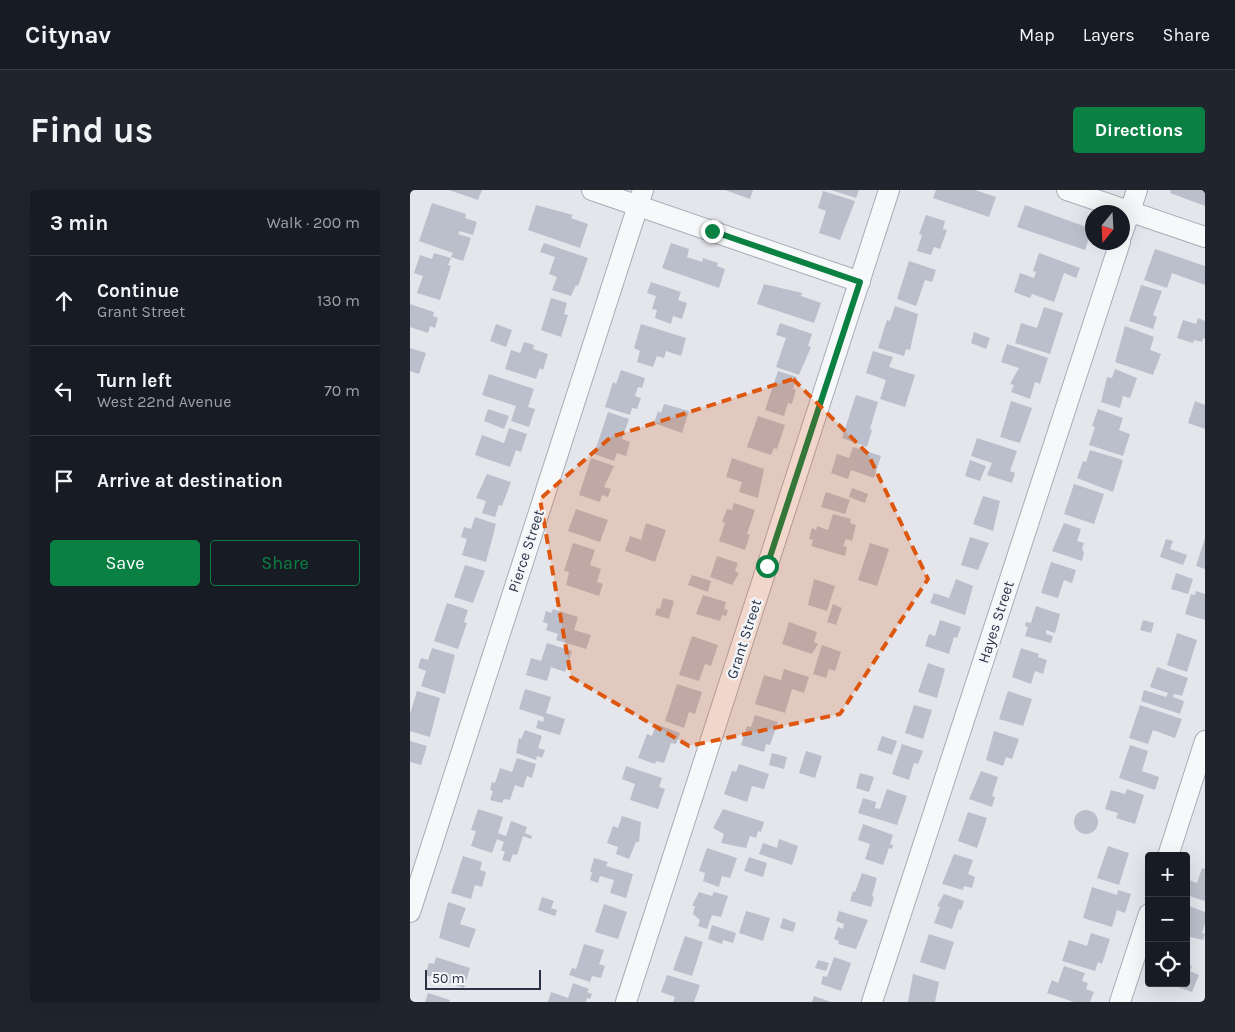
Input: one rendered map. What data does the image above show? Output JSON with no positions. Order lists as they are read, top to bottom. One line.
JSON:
{"streets":{"street":["Pierce Street","Hayes Street","Grant Street"]},"scale_bar":"50 m","north":"bottom","page":{"header":"Citynav","nav":["Map","Layers","Share"],"buttons":["Directions",["Save","Share"]],"title":"Find us","heading":["3 min","Walk · 200 m"],"list":[["Continue","Grant Street","130 m"],["Turn left","West 22nd Avenue","70 m"],"Arrive at destination"],"map_buttons":["+","−"],"scale":"50 m"}}
